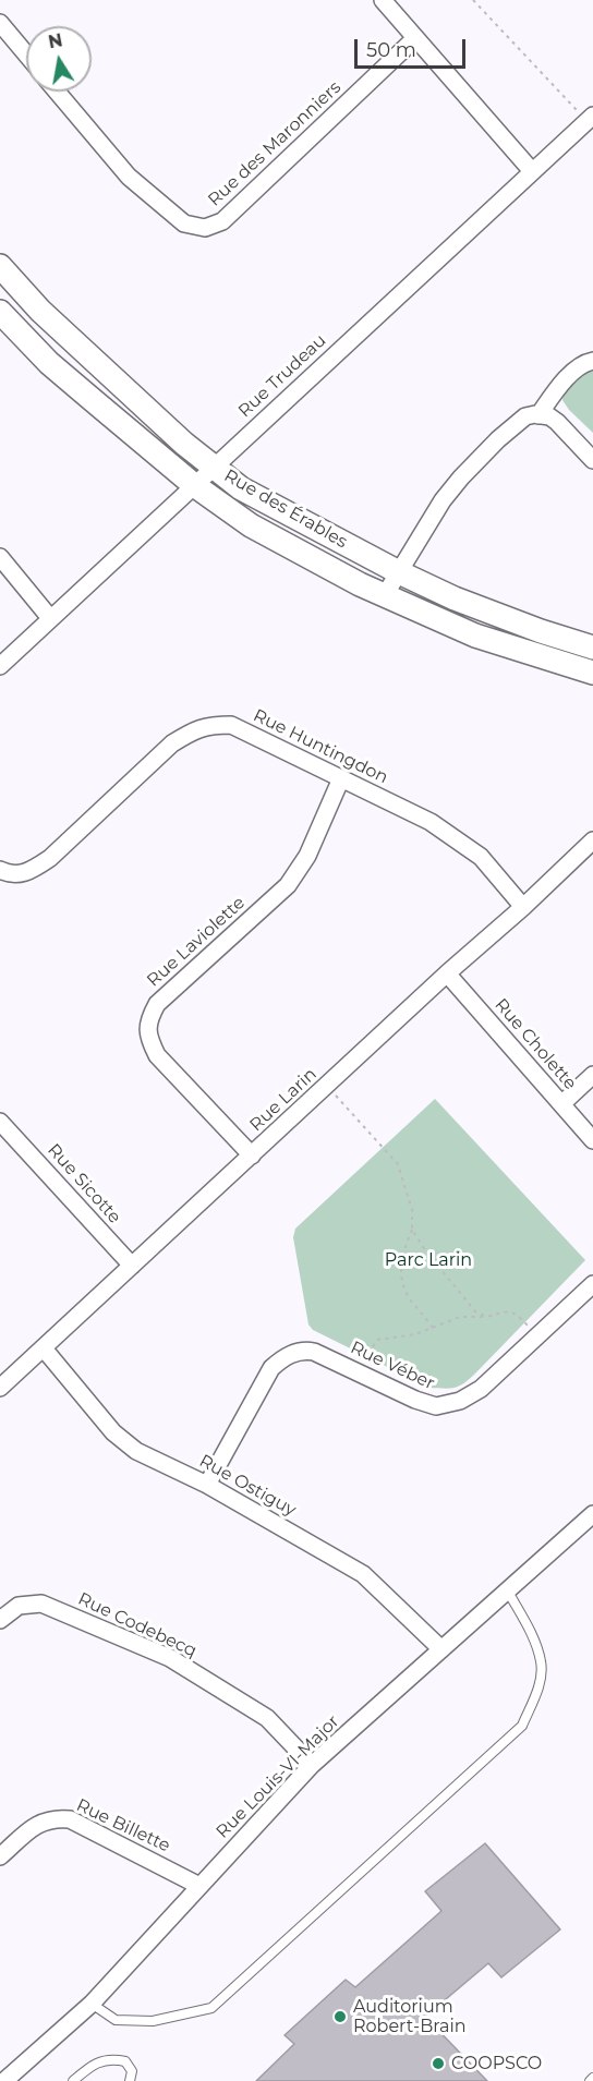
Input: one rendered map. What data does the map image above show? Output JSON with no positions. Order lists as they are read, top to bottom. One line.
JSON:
{"streets":{"street":["Rue des Maronniers","Rue Trudeau","Rue des Érables","Rue Huntingdon","Rue Laviolette","Rue Cholette","Rue Larin","Rue Sicotte","Rue Véber","Rue Ostiguy","Rue Codebecq","Rue Louis-VI-Major","Rue Billette"]},"crossings":[["Rue Trudeau","Rue des Érables"],["Rue Huntingdon","Rue Laviolette"],["Rue Huntingdon","Rue Larin"],["Rue Laviolette","Rue Larin"],["Rue Cholette","Rue Larin"],["Rue Larin","Rue Sicotte"],["Rue Larin","Rue Ostiguy"],["Rue Véber","Rue Ostiguy"],["Rue Ostiguy","Rue Louis-VI-Major"],["Rue Codebecq","Rue Louis-VI-Major"],["Rue Louis-VI-Major","Rue Billette"]],"parks":["Parc Larin"],"places":["Auditorium Robert-Brain","COOPSCO"],"scale_bar":"50 m","north":"top"}
